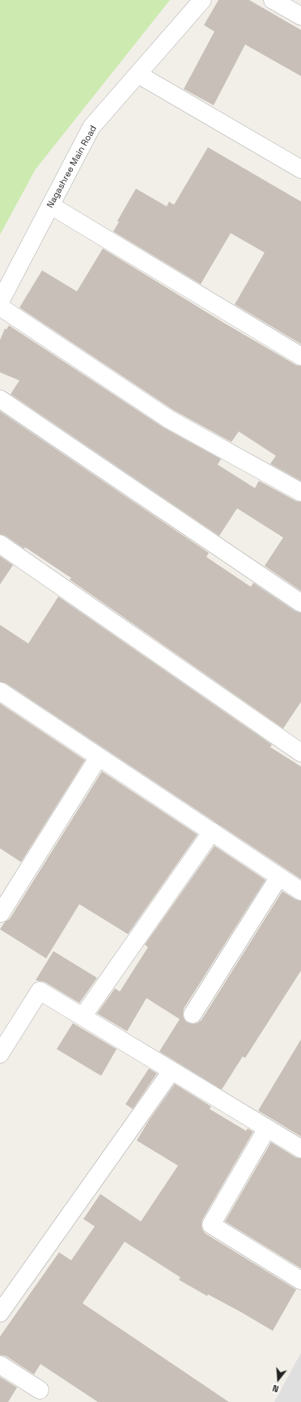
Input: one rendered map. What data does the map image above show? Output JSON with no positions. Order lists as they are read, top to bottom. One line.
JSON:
{"streets":{"street":["Nagashree Main Road"]},"north":"bottom"}
